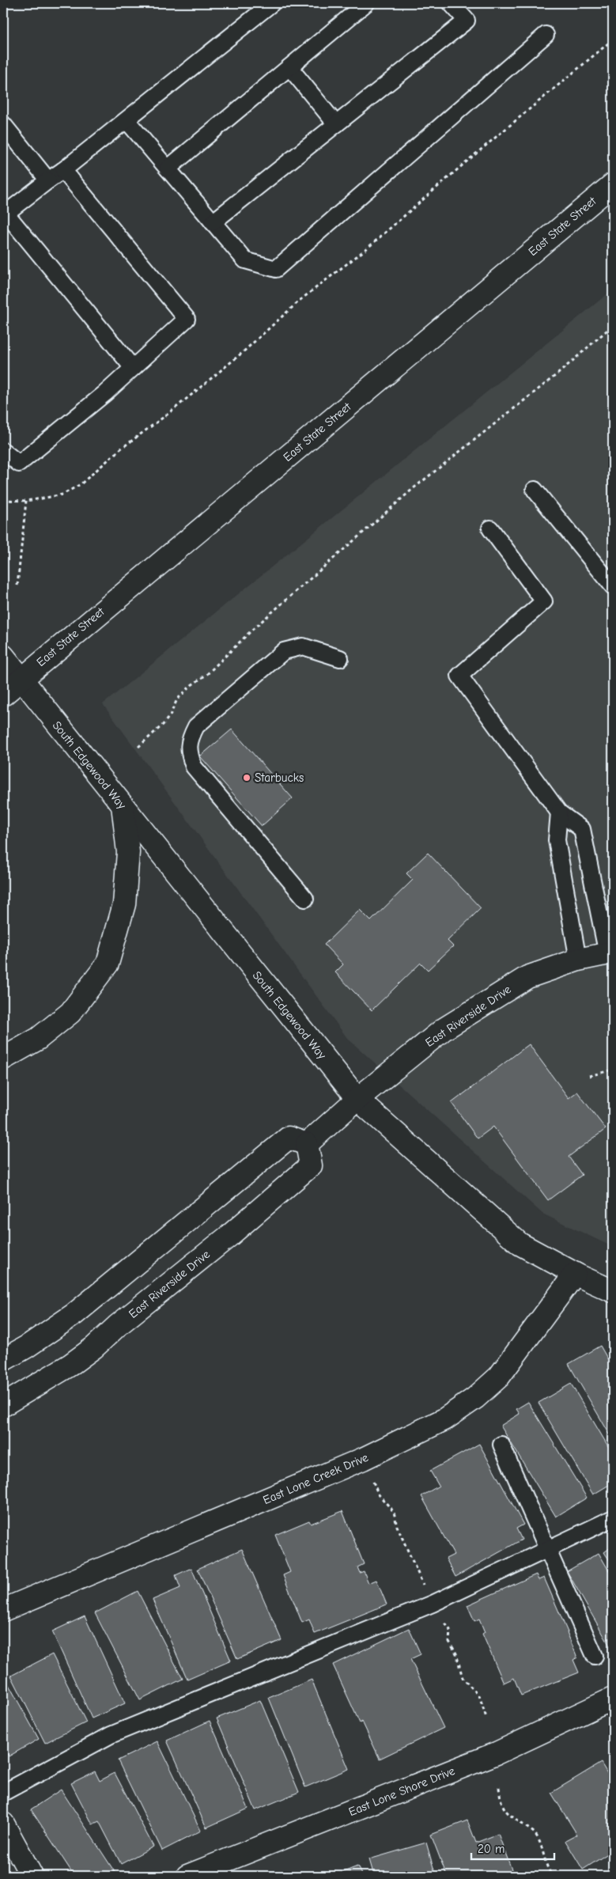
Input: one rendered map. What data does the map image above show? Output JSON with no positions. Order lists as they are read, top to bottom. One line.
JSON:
{"streets":{"main road":["East State Street","South Edgewood Way","East Riverside Drive","East Lone Creek Drive","East Lone Shore Drive"]},"crossings":[["East State Street","South Edgewood Way"],["South Edgewood Way","East Riverside Drive"],["South Edgewood Way","East Lone Creek Drive"]],"places":["Starbucks"],"scale_bar":"20 m"}
